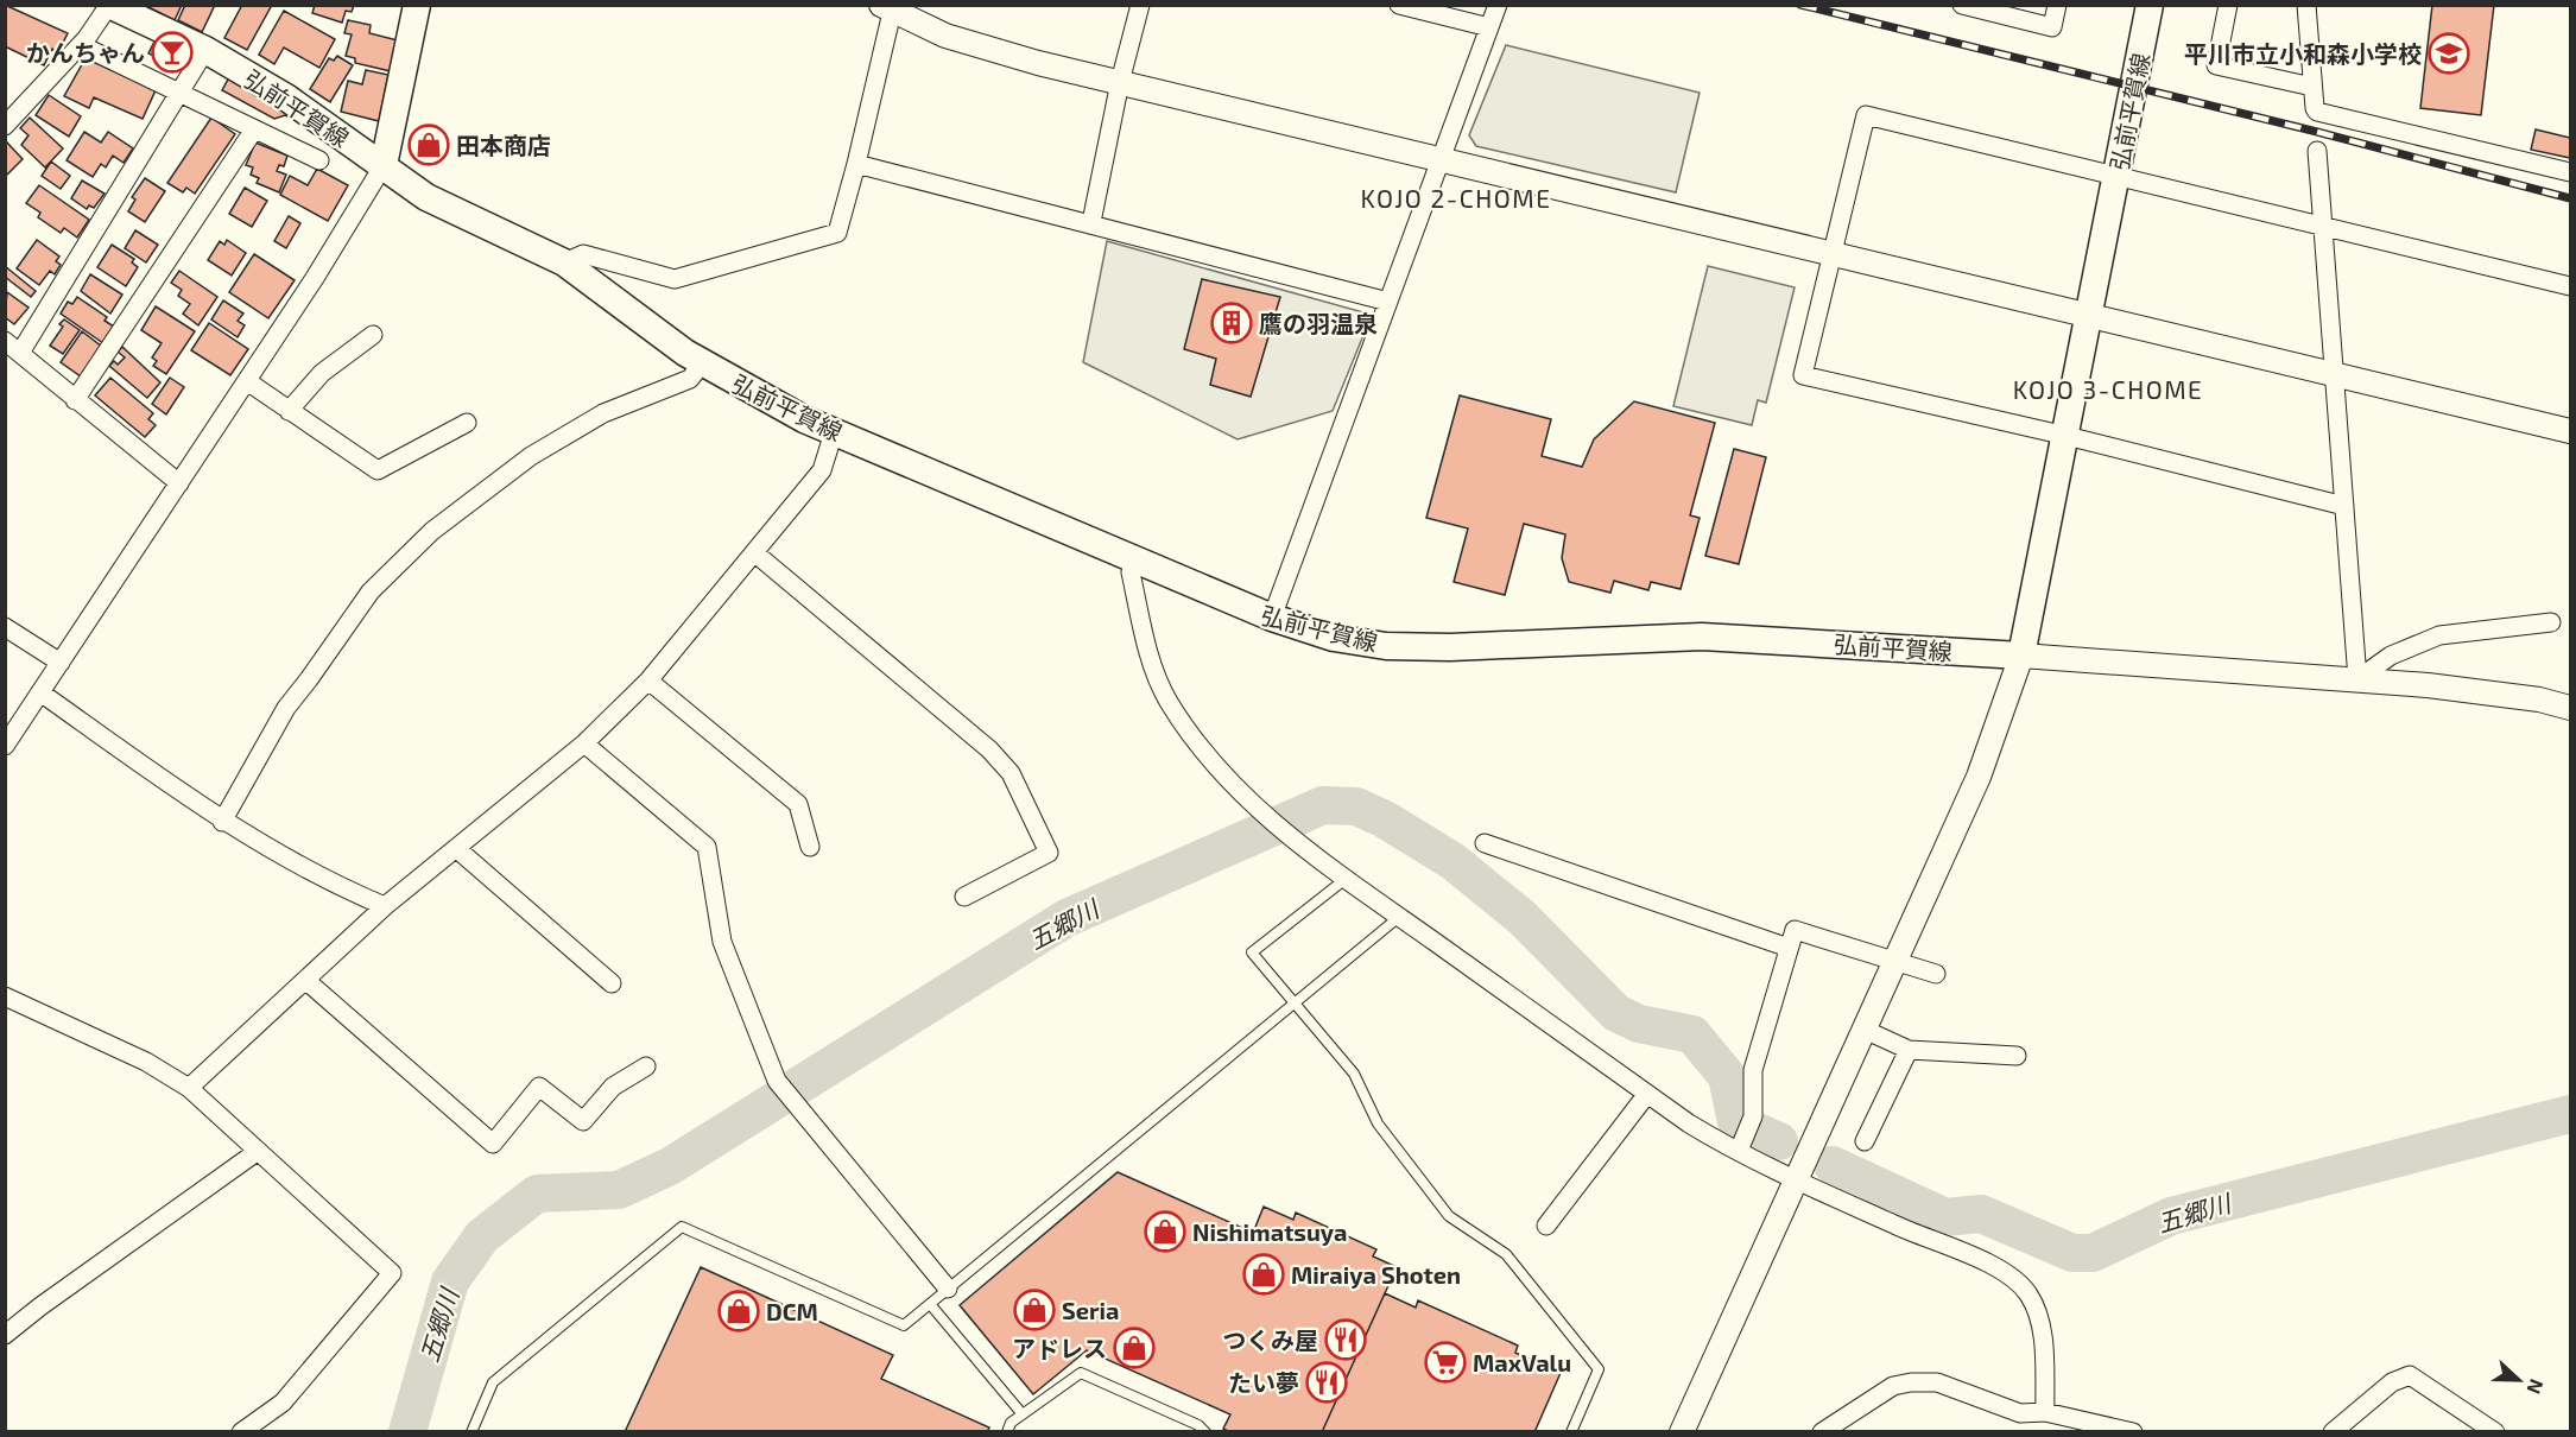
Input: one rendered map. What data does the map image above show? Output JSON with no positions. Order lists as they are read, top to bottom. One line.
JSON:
{"streets":{"main road":["弘前平賀線"]},"districts":["KOJO 2-CHOME","KOJO 3-CHOME"],"water":["五郷川"],"places":{"bar":["かんちゃん"],"school or university":["平川市立小和森小学校"],"shop":["田本商店","Nishimatsuya","Miraiya Shoten","Seria","DCM","アドレス"],"building":["鷹の羽温泉"],"restaurant":["つくみ屋","たい夢"],"supermarket":["MaxValu"]},"north":"right"}
